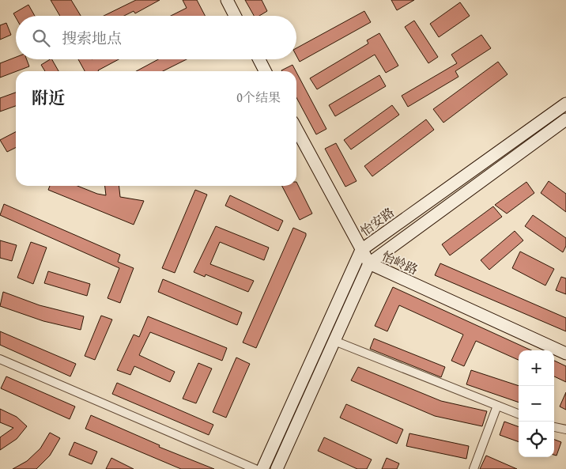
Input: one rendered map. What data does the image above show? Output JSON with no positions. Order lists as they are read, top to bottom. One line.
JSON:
{"streets":{"street":["怡安路","怡岭路"]},"crossings":[["怡安路","怡岭路"]],"page":{"search":"搜索地点","heading":["附近","0个结果"],"map_buttons":["+","−"]}}
